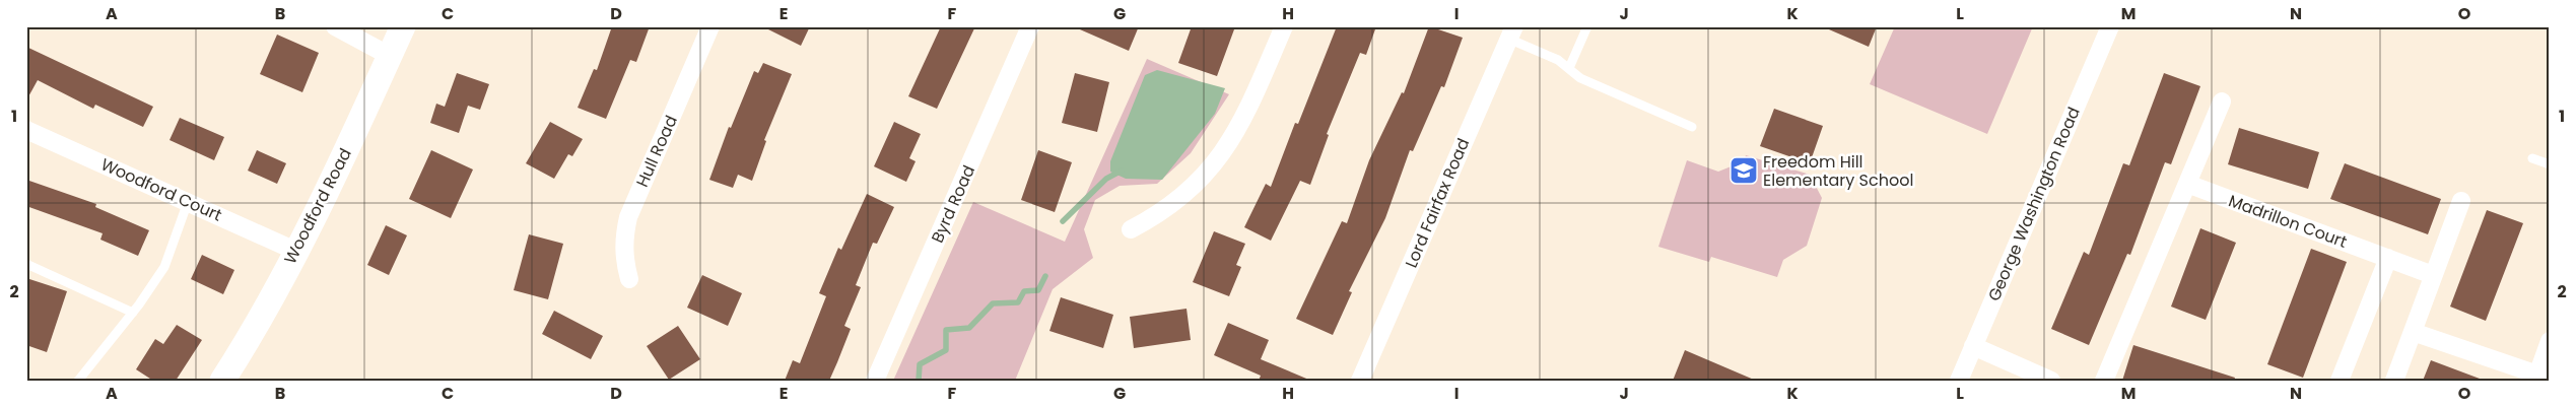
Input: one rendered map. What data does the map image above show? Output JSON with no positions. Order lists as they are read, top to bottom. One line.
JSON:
{"streets":{"street":["Hull Road","Woodford Court","Lord Fairfax Road","Byrd Road","George Washington Road","Woodford Road","Madrillon Court"]},"crossings":[["Woodford Court","Woodford Road"]],"places":{"school or university":["Freedom Hill Elementary School"]},"grid":{"columns":["A","B","C","D","E","F","G","H","I","J","K","L","M","N","O"],"rows":["1","2"]}}
